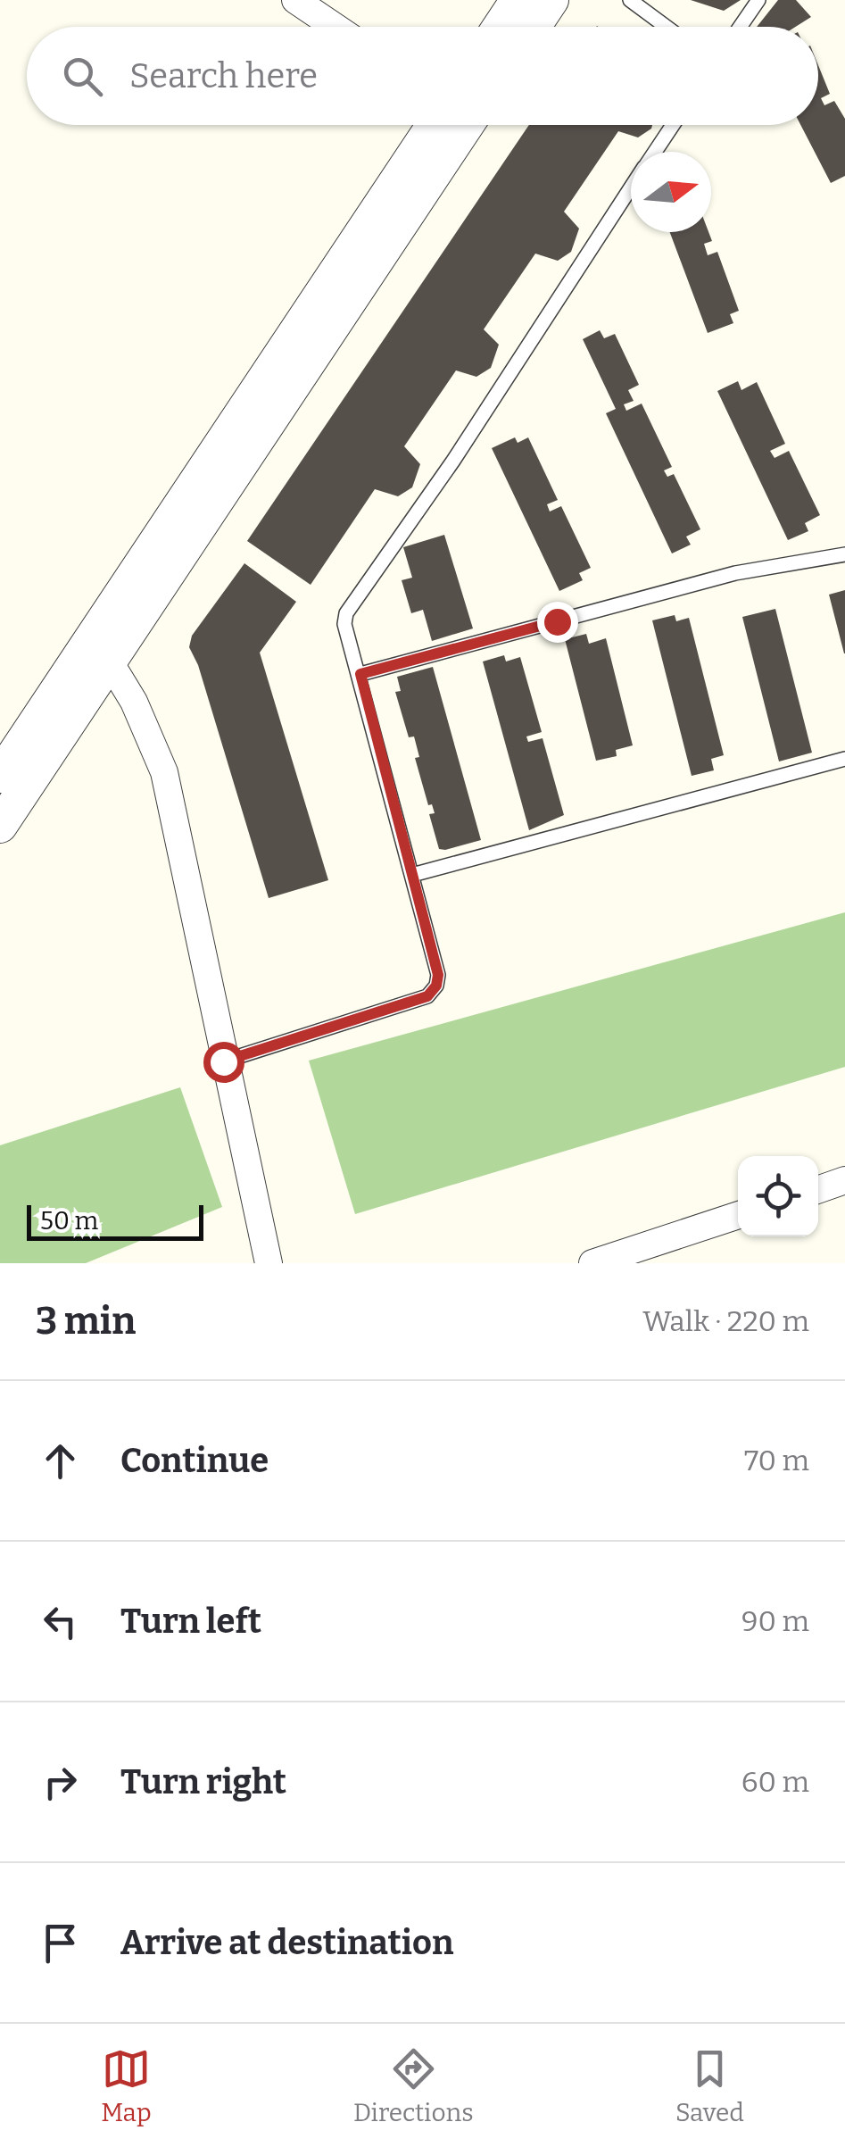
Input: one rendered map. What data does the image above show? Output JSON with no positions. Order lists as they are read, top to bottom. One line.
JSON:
{"scale_bar":"50 m","north":"right","page":{"search":"Search here","scale":"50 m","heading":["3 min","Walk · 220 m"],"list":[["Continue","70 m"],["Turn left","90 m"],["Turn right","60 m"],"Arrive at destination"],"nav":["Map","Directions","Saved"]}}
